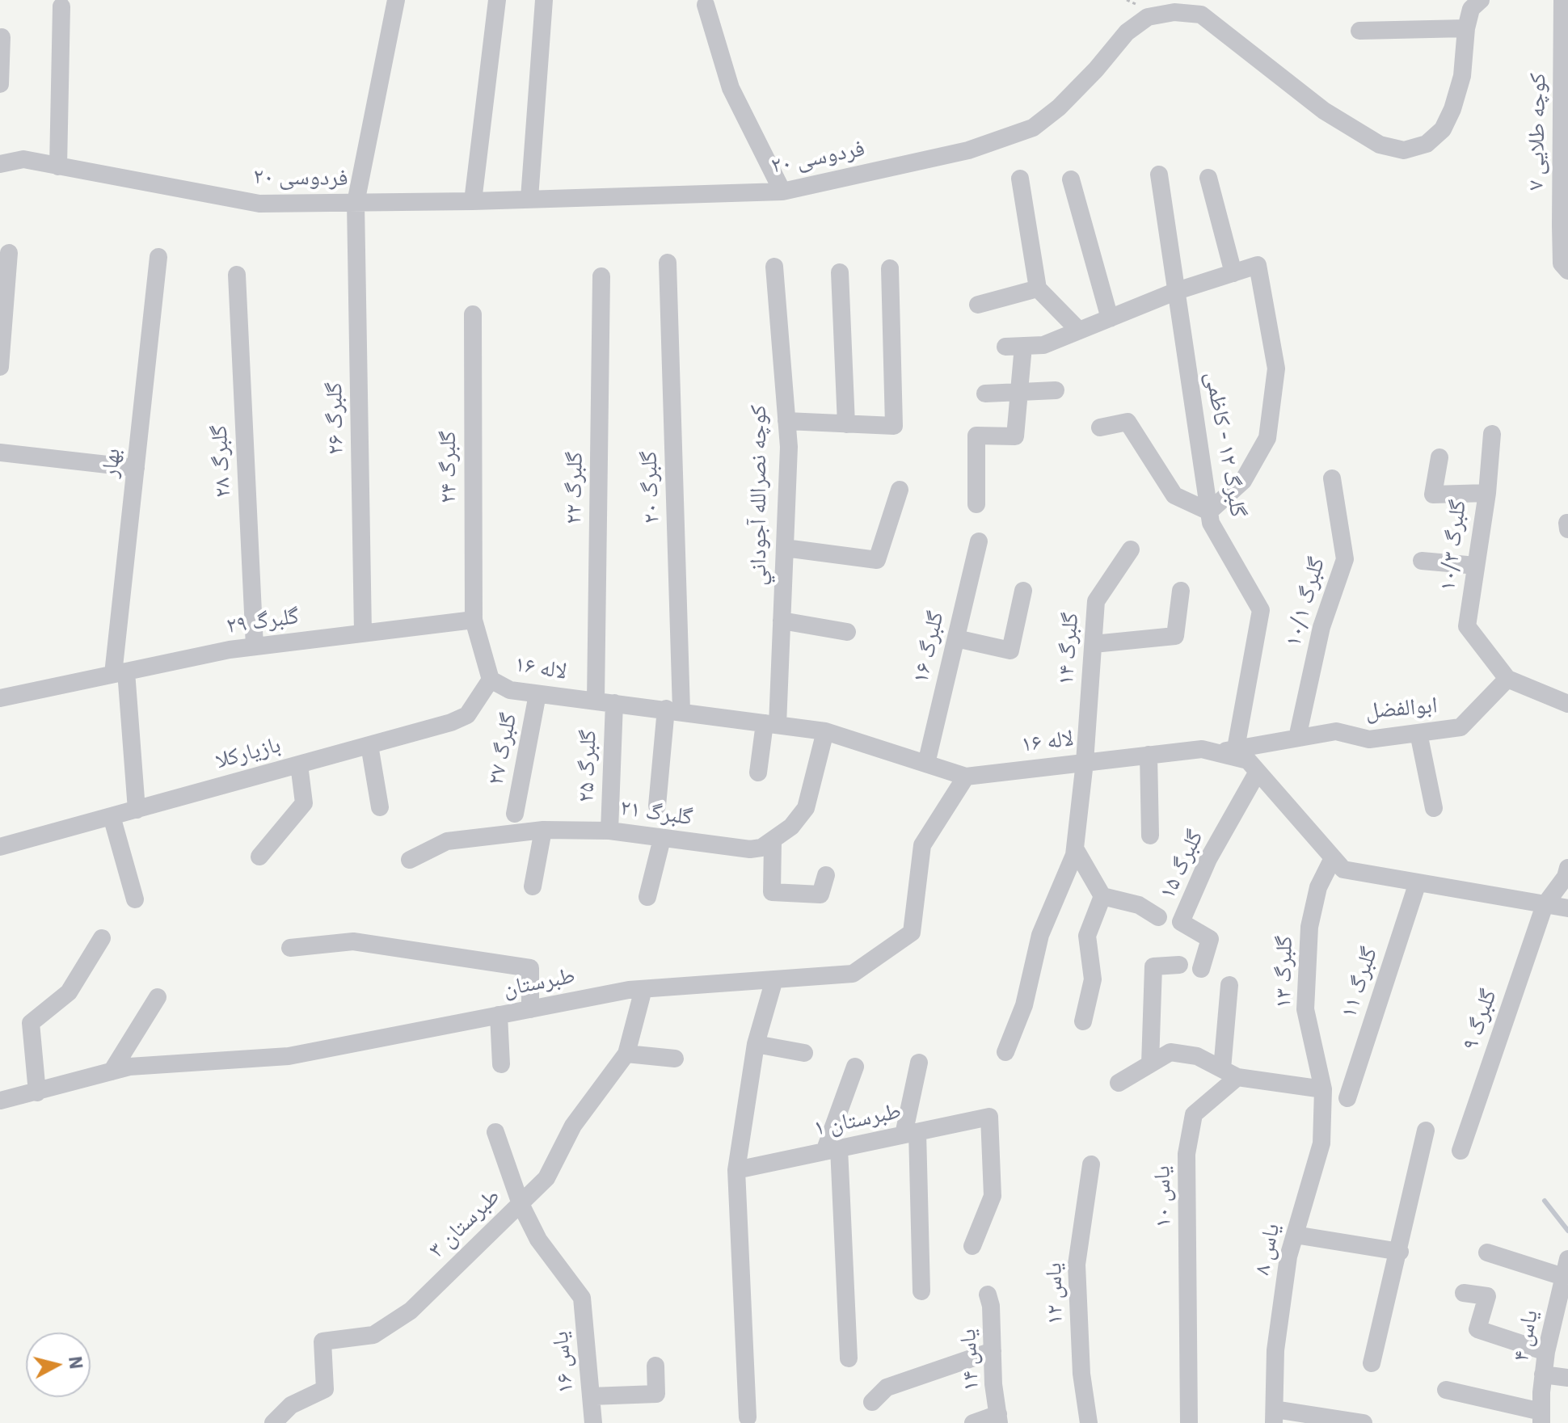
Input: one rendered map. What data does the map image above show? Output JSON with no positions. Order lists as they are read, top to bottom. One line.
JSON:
{"streets":{"street":["کوچه طلایی ۷","فردوسی ۲۰","گلبرگ ۲۶","گلبرگ ۱۲ - کاظمی","گلبرگ ۲۸","بهار","گلبرگ ۲۴","گلبرگ ۲۰","گلبرگ ۲۲","كوچه نصرالله آجوداني","گلبرگ ۱۰/۳","گلبرگ ۱۰/۱","گلبرگ ۲۹","گلبرگ ۱۶","گلبرگ ۱۴","لاله ۱۶","ابوالفضل","گلبرگ ۲۷","بازیارکلا","گلبرگ ۲۵","گلبرگ ۲۱","گلبرگ ۱۵","گلبرگ ۱۳","طبرستان","گلبرگ ۱۱","گلبرگ ۹","طبرستان ۱","یاس ۱۰","طبرستان ۳","یاس ۸","یاس ۱۲","یاس ۴","یاس ۱۴","یاس ۱۶"]},"crossings":[["فردوسی ۲۰","گلبرگ ۲۶"],["گلبرگ ۲۶","گلبرگ ۲۹"],["گلبرگ ۱۲ - کاظمی","ابوالفضل"],["گلبرگ ۲۸","گلبرگ ۲۹"],["بهار","گلبرگ ۲۹"],["بهار","بازیارکلا"],["گلبرگ ۲۴","گلبرگ ۲۹"],["گلبرگ ۲۰","لاله ۱۶"],["گلبرگ ۲۲","لاله ۱۶"],["گلبرگ ۲۲","گلبرگ ۲۵"],["كوچه نصرالله آجوداني","لاله ۱۶"],["گلبرگ ۱۰/۳","ابوالفضل"],["گلبرگ ۱۰/۱","ابوالفضل"],["گلبرگ ۱۶","لاله ۱۶"],["گلبرگ ۱۴","لاله ۱۶"],["لاله ۱۶","ابوالفضل"],["لاله ۱۶","گلبرگ ۲۷"],["لاله ۱۶","بازیارکلا"],["لاله ۱۶","گلبرگ ۲۵"],["لاله ۱۶","گلبرگ ۱۵"],["لاله ۱۶","گلبرگ ۱۳"],["لاله ۱۶","طبرستان"],["لاله ۱۶","گلبرگ ۱۱"],["لاله ۱۶","گلبرگ ۹"],["گلبرگ ۲۵","گلبرگ ۲۱"],["گلبرگ ۱۳","یاس ۸"],["طبرستان","طبرستان ۳"],["طبرستان ۳","یاس ۱۶"]],"north":"right"}
